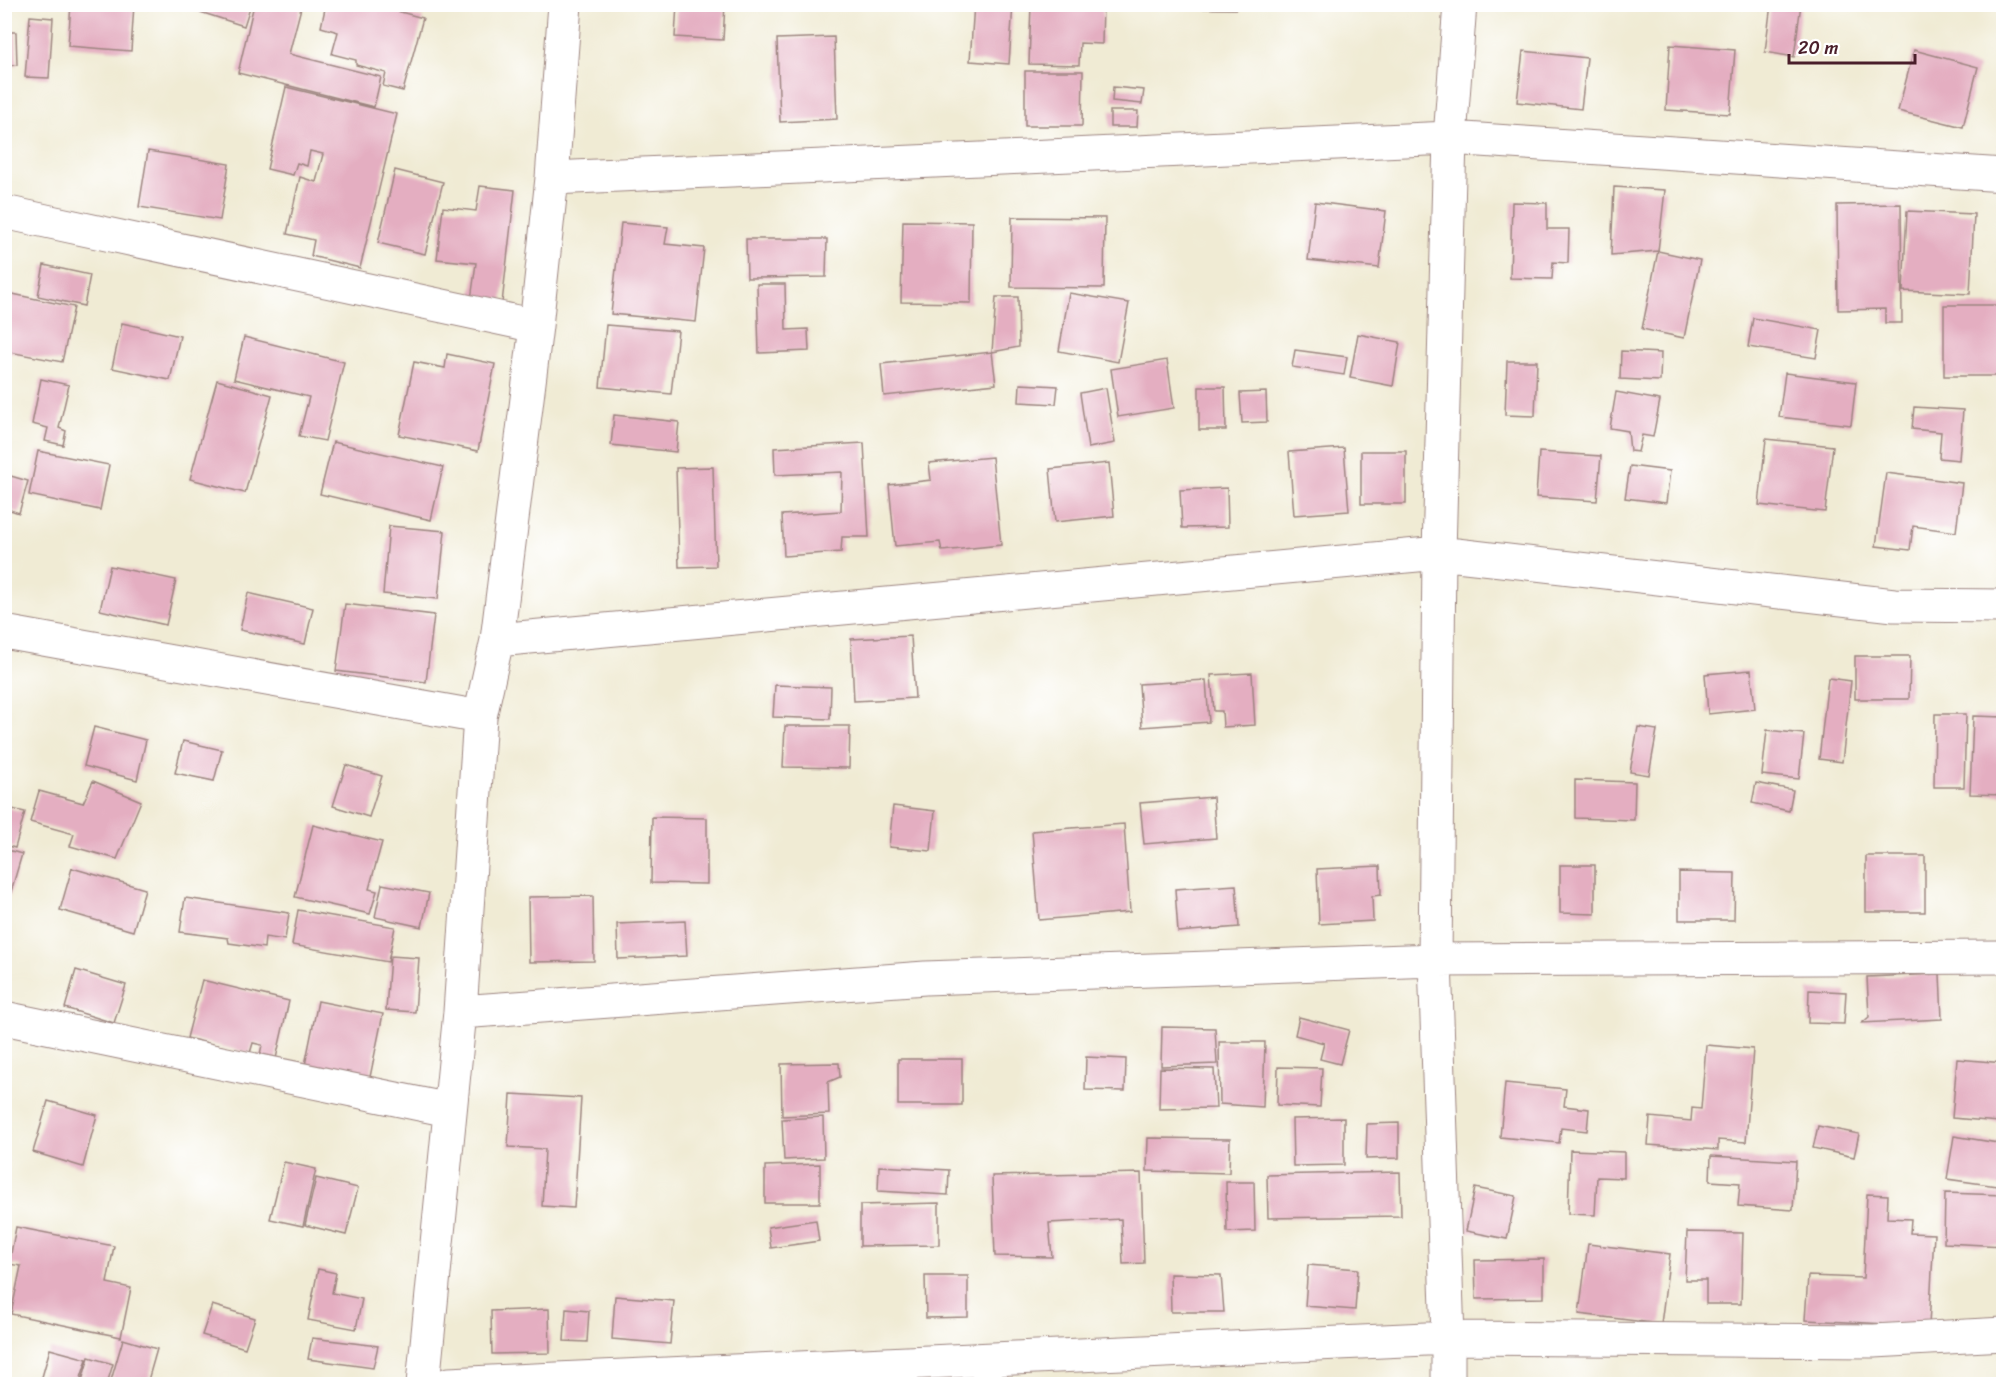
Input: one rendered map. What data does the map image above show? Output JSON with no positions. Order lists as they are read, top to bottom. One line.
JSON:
{"scale_bar":"20 m"}
